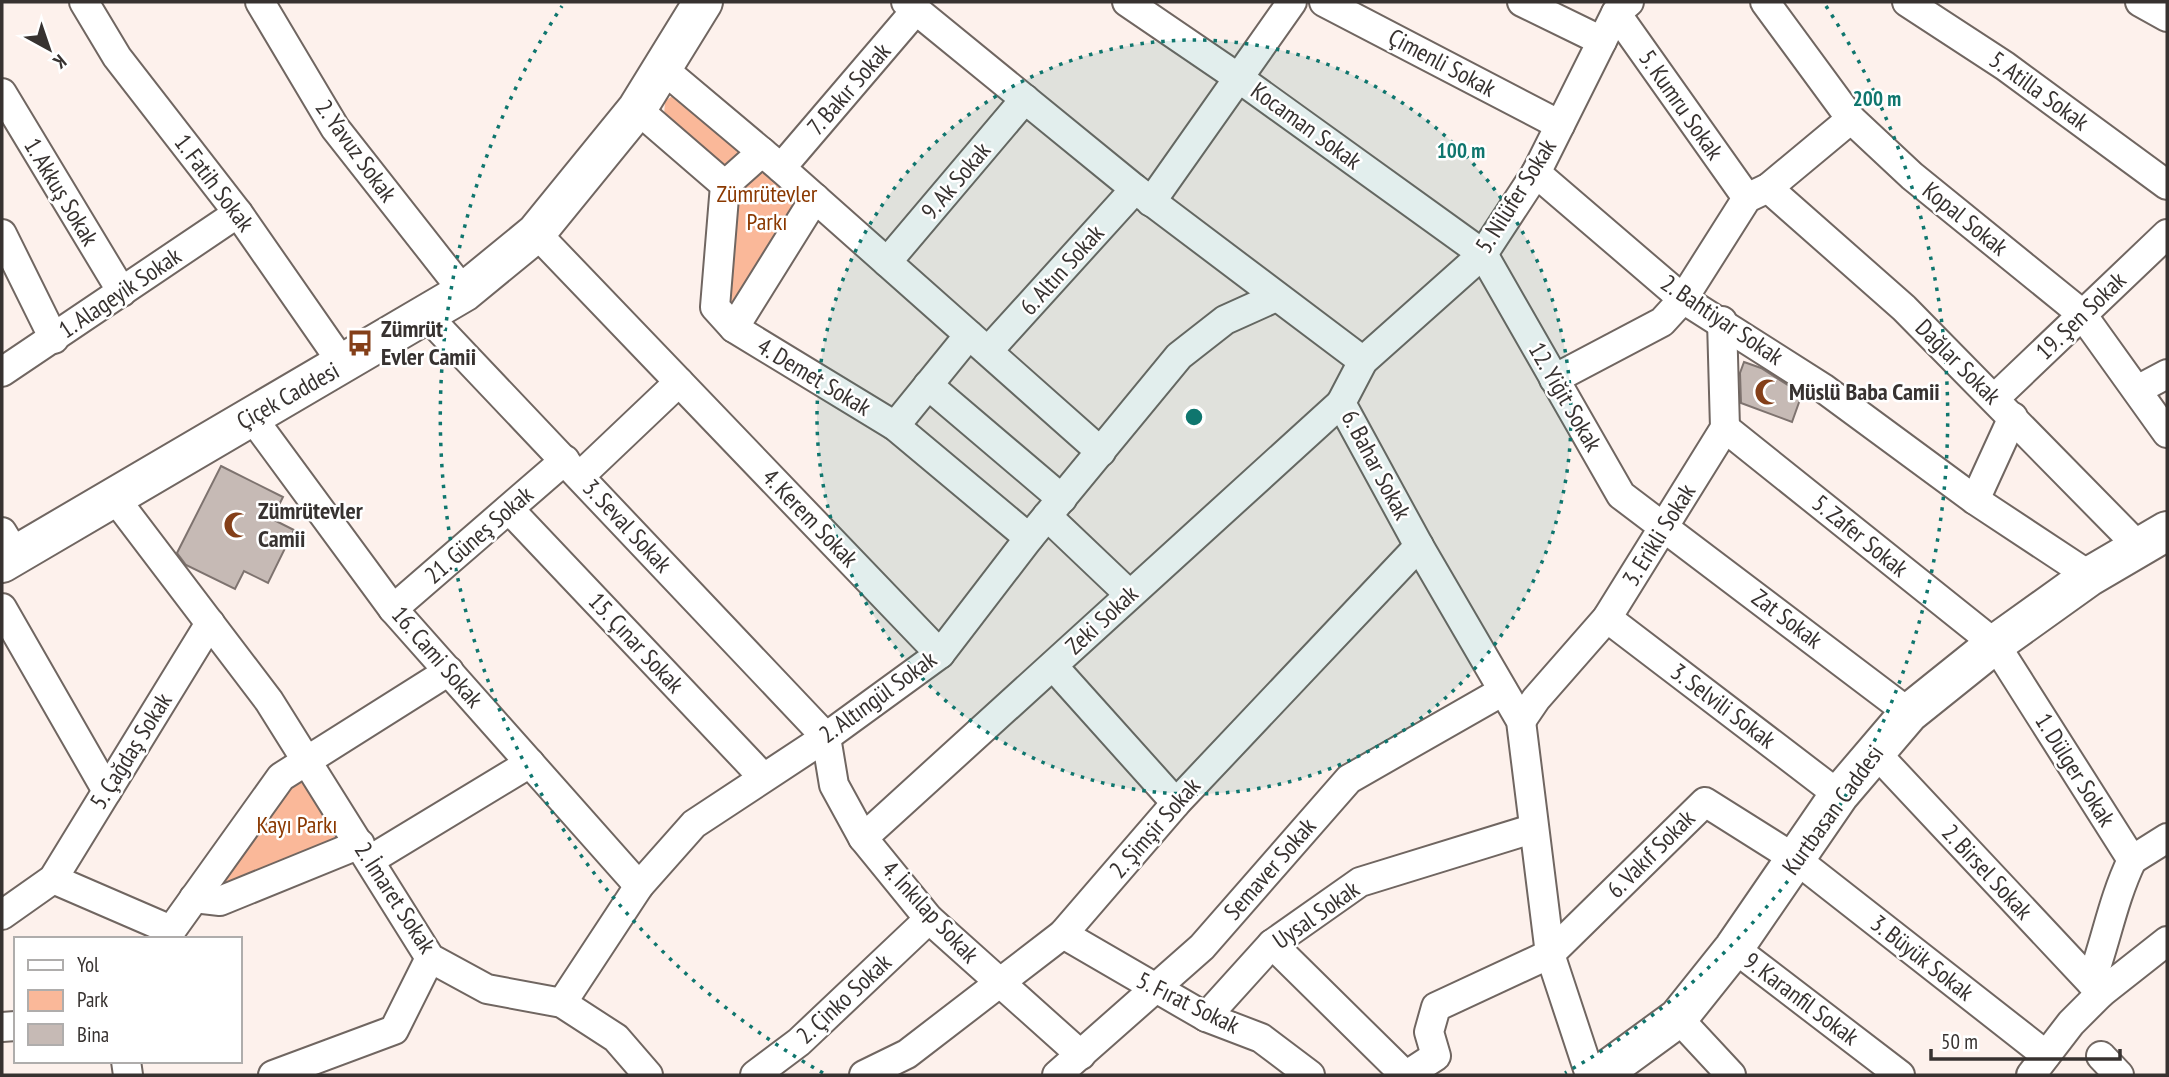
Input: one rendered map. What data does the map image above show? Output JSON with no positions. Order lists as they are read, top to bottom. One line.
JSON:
{"streets":{"main road":["Çiçek Caddesi","Kurtbasan Caddesi"],"street":["Çimenli Sokak","7. Bakır Sokak","5. Atilla Sokak","5. Kumru Sokak","Kocaman Sokak","2. Yavuz Sokak","9. Ak Sokak","1. Fatih Sokak","1. Akkuş Sokak","5. Nilüfer Sokak","Kopal Sokak","6. Altın Sokak","1. Alageyik Sokak","19. Şen Sokak","2. Bahtiyar Sokak","Dağlar Sokak","4. Demet Sokak","12. Yiğit Sokak","6. Bahar Sokak","4. Kerem Sokak","3. Seval Sokak","21. Güneş Sokak","3. Erikli Sokak","5. Zafer Sokak","Zat Sokak","Zeki Sokak","15. Çınar Sokak","16. Cami Sokak","2. Altıngül Sokak","3. Selvili Sokak","5. Çağdaş Sokak","1. Dülger Sokak","2. Şimşir Sokak","6. Vakıf Sokak","Semaver Sokak","2. Birsel Sokak","2. İmaret Sokak","4. İnkılap Sokak","Uysal Sokak","3. Büyük Sokak","2. Çinko Sokak","9. Karanfil Sokak","5. Fırat Sokak"]},"crossings":[["Çimenli Sokak","5. Nilüfer Sokak"],["7. Bakır Sokak","4. Demet Sokak"],["5. Kumru Sokak","5. Nilüfer Sokak"],["5. Kumru Sokak","Dağlar Sokak"],["Kocaman Sokak","5. Nilüfer Sokak"],["Kocaman Sokak","6. Altın Sokak"],["Kocaman Sokak","12. Yiğit Sokak"],["2. Yavuz Sokak","Çiçek Caddesi"],["1. Fatih Sokak","1. Alageyik Sokak"],["1. Fatih Sokak","Çiçek Caddesi"],["1. Akkuş Sokak","1. Alageyik Sokak"],["5. Nilüfer Sokak","2. Bahtiyar Sokak"],["5. Nilüfer Sokak","12. Yiğit Sokak"],["5. Nilüfer Sokak","6. Bahar Sokak"],["Kopal Sokak","19. Şen Sokak"],["6. Altın Sokak","4. Demet Sokak"],["19. Şen Sokak","2. Bahtiyar Sokak"],["19. Şen Sokak","Dağlar Sokak"],["2. Bahtiyar Sokak","Kurtbasan Caddesi"],["Dağlar Sokak","Kurtbasan Caddesi"],["4. Demet Sokak","2. Altıngül Sokak"],["Çiçek Caddesi","4. Kerem Sokak"],["Çiçek Caddesi","3. Seval Sokak"],["Çiçek Caddesi","16. Cami Sokak"],["Çiçek Caddesi","2. İmaret Sokak"],["12. Yiğit Sokak","3. Erikli Sokak"],["12. Yiğit Sokak","Zat Sokak"],["6. Bahar Sokak","3. Erikli Sokak"],["6. Bahar Sokak","Zeki Sokak"],["6. Bahar Sokak","2. Şimşir Sokak"],["6. Bahar Sokak","6. Vakıf Sokak"],["6. Bahar Sokak","Semaver Sokak"],["6. Bahar Sokak","Uysal Sokak"],["4. Kerem Sokak","2. Altıngül Sokak"],["3. Seval Sokak","21. Güneş Sokak"],["3. Seval Sokak","2. Altıngül Sokak"],["3. Seval Sokak","4. İnkılap Sokak"],["21. Güneş Sokak","15. Çınar Sokak"],["21. Güneş Sokak","16. Cami Sokak"],["3. Erikli Sokak","5. Zafer Sokak"],["3. Erikli Sokak","Zat Sokak"],["3. Erikli Sokak","3. Selvili Sokak"],["5. Zafer Sokak","1. Dülger Sokak"],["5. Zafer Sokak","Kurtbasan Caddesi"],["Zat Sokak","Kurtbasan Caddesi"],["Zeki Sokak","4. İnkılap Sokak"],["15. Çınar Sokak","2. Altıngül Sokak"],["16. Cami Sokak","2. Altıngül Sokak"],["2. Altıngül Sokak","2. İmaret Sokak"],["2. Altıngül Sokak","4. İnkılap Sokak"],["3. Selvili Sokak","Kurtbasan Caddesi"],["5. Çağdaş Sokak","2. İmaret Sokak"],["1. Dülger Sokak","Kurtbasan Caddesi"],["Kurtbasan Caddesi","6. Vakıf Sokak"],["Kurtbasan Caddesi","2. Birsel Sokak"],["Kurtbasan Caddesi","3. Büyük Sokak"],["Kurtbasan Caddesi","9. Karanfil Sokak"],["2. Şimşir Sokak","4. İnkılap Sokak"],["2. Şimşir Sokak","5. Fırat Sokak"],["6. Vakıf Sokak","3. Büyük Sokak"],["Semaver Sokak","4. İnkılap Sokak"],["Semaver Sokak","5. Fırat Sokak"],["4. İnkılap Sokak","2. Çinko Sokak"],["Uysal Sokak","5. Fırat Sokak"]],"parks":["Zümrütevler Parkı","Kayı Parkı"],"places":{"bus stop":["Zümrüt Evler Camii"],"mosque":["Müslü Baba Camii","Zümrütevler Camii"]},"legend":["Yol","Park","Bina"],"scale_bar":"50 m","north":"bottom right","rings":["200 m","100 m"]}
